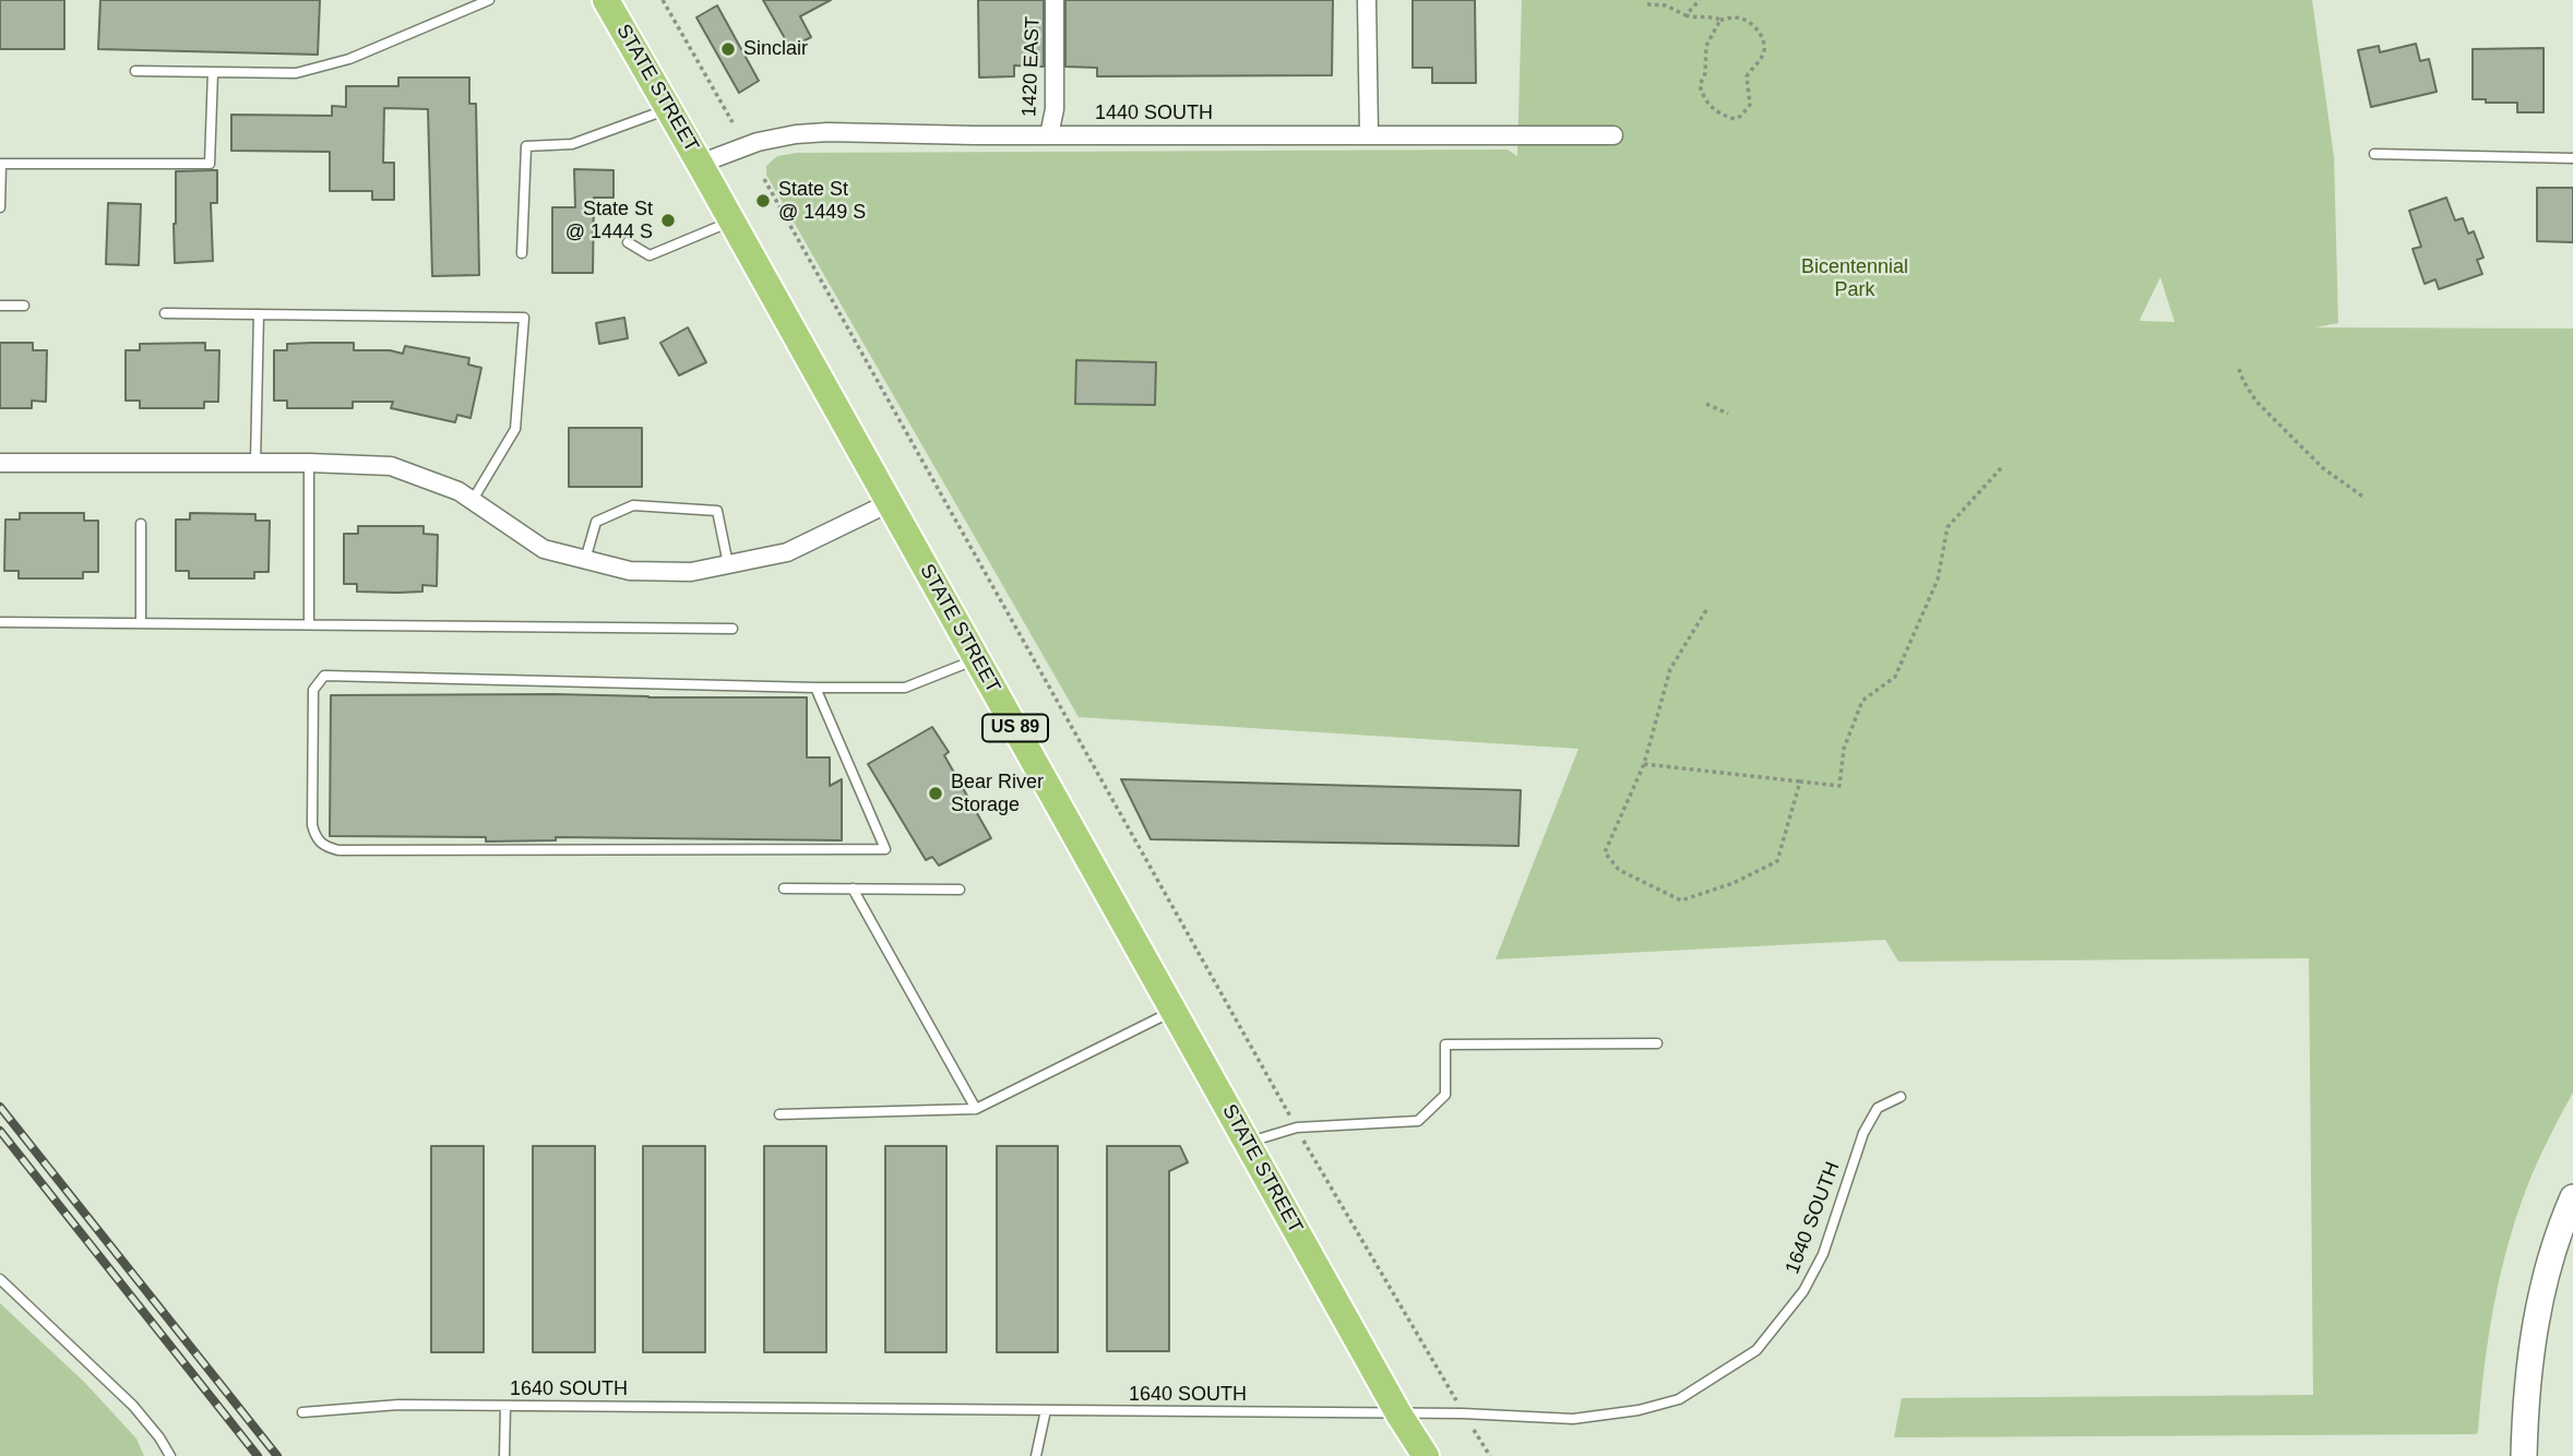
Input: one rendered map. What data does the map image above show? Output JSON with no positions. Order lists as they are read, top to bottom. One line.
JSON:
{"streets":{"main road":["STATE STREET","US 89"],"street":["1420 EAST","1440 SOUTH"],"lane":["1640 SOUTH"]},"crossings":[["1420 EAST","1440 SOUTH"],["STATE STREET","1440 SOUTH"],["STATE STREET","1640 SOUTH"]],"parks":["Bicentennial Park"],"places":["Sinclair","State St @ 1449 S","State St @ 1444 S","Bear River Storage"]}
